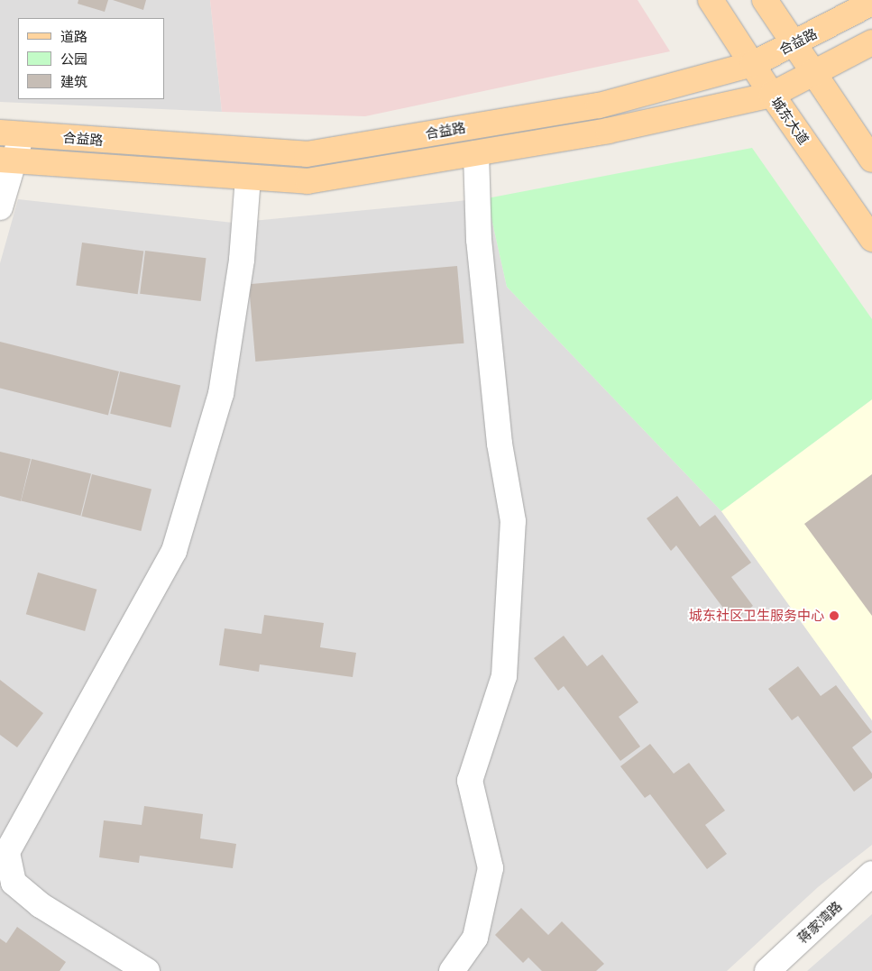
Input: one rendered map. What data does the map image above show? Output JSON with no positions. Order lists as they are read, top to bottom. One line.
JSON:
{"streets":{"main road":["合益路","城东大道"],"street":["蒋家湾路"]},"crossings":[["合益路","城东大道"]],"places":["城东社区卫生服务中心"],"legend":["道路","公园","建筑"]}
